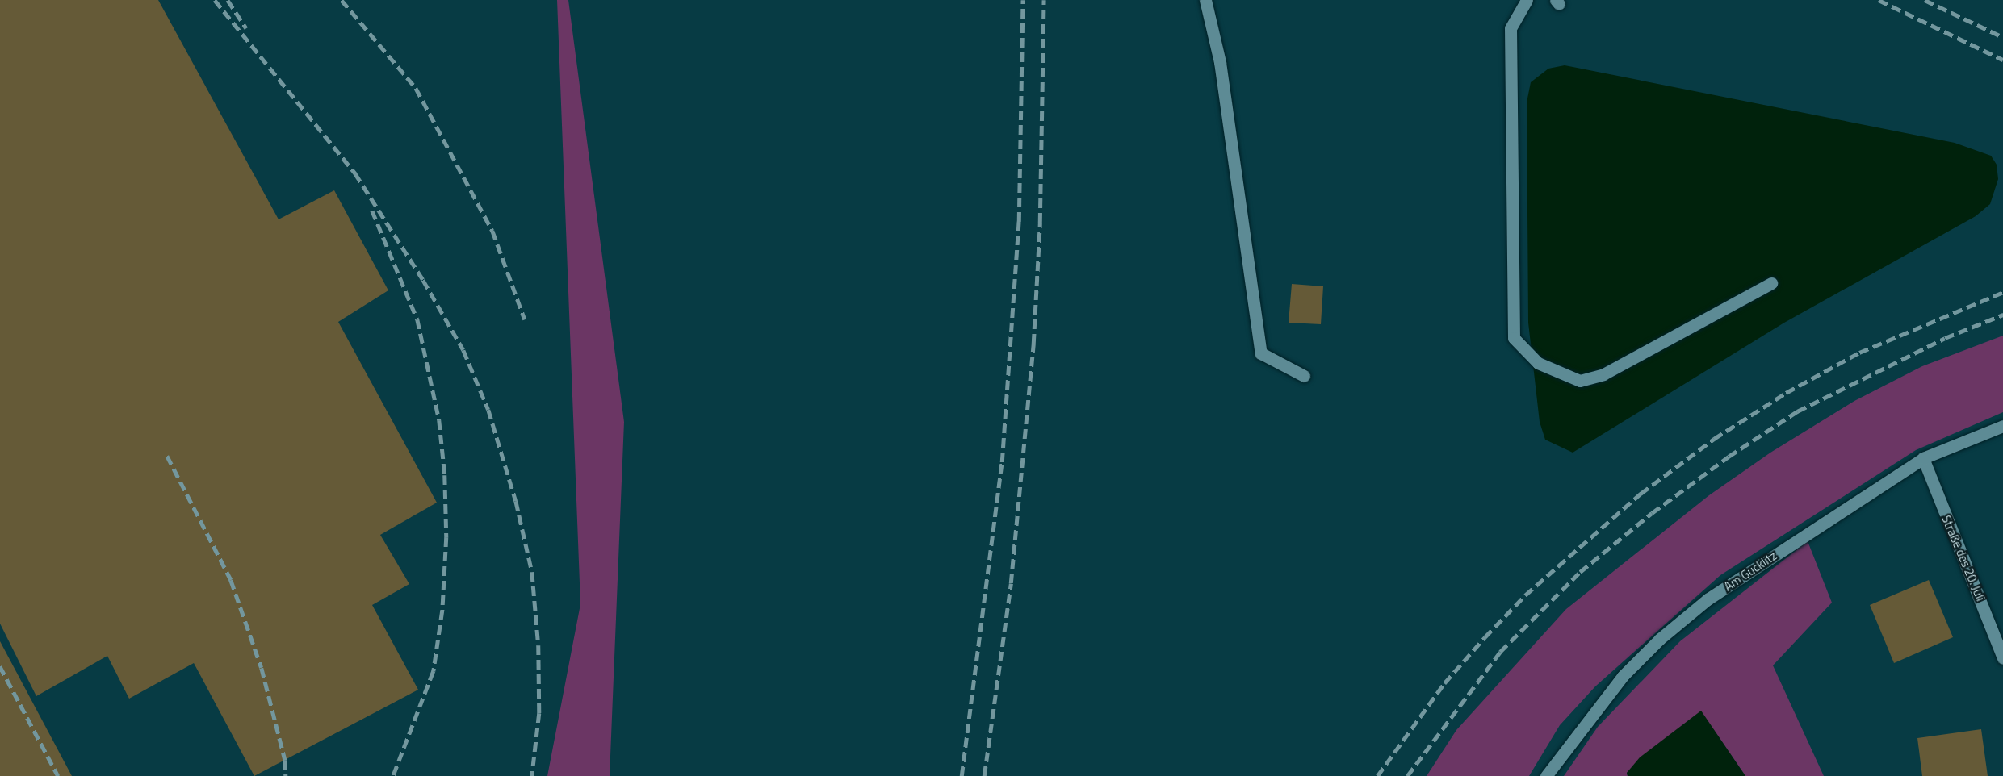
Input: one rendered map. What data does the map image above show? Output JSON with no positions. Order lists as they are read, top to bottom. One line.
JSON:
{"streets":{"street":["Straße des 20. Juli","Am Gucklitz"]},"crossings":[["Straße des 20. Juli","Am Gucklitz"]]}
